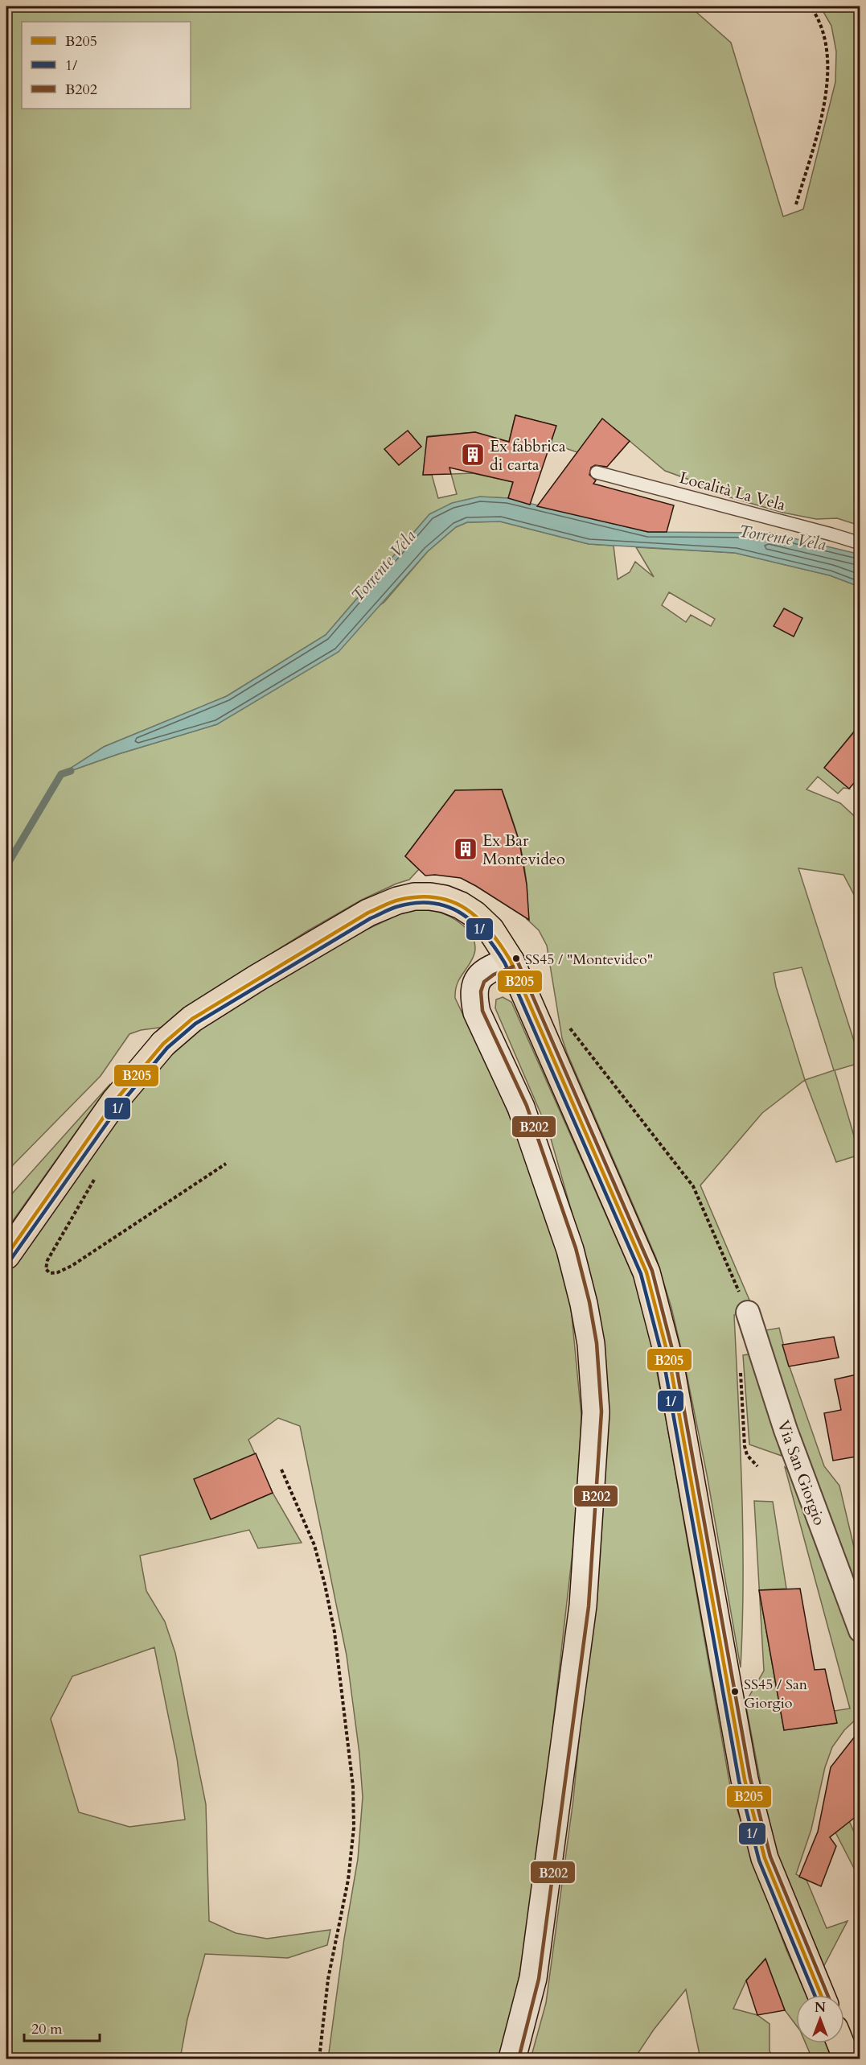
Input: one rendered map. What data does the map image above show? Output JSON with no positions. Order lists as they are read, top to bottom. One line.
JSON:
{"streets":{"street":["Via San Giorgio"],"lane":["Località La Vela"]},"water":["Torrente Vela"],"places":{"building":["Ex fabbrica di carta","Ex Bar Montevideo"],"other":["SS45 / \"Montevideo\"","SS45 / San Giorgio"]},"lines":["transit line B205","transit line 1/","transit line B202"],"legend":["B205","1/","B202"],"scale_bar":"20 m","north":"top"}
